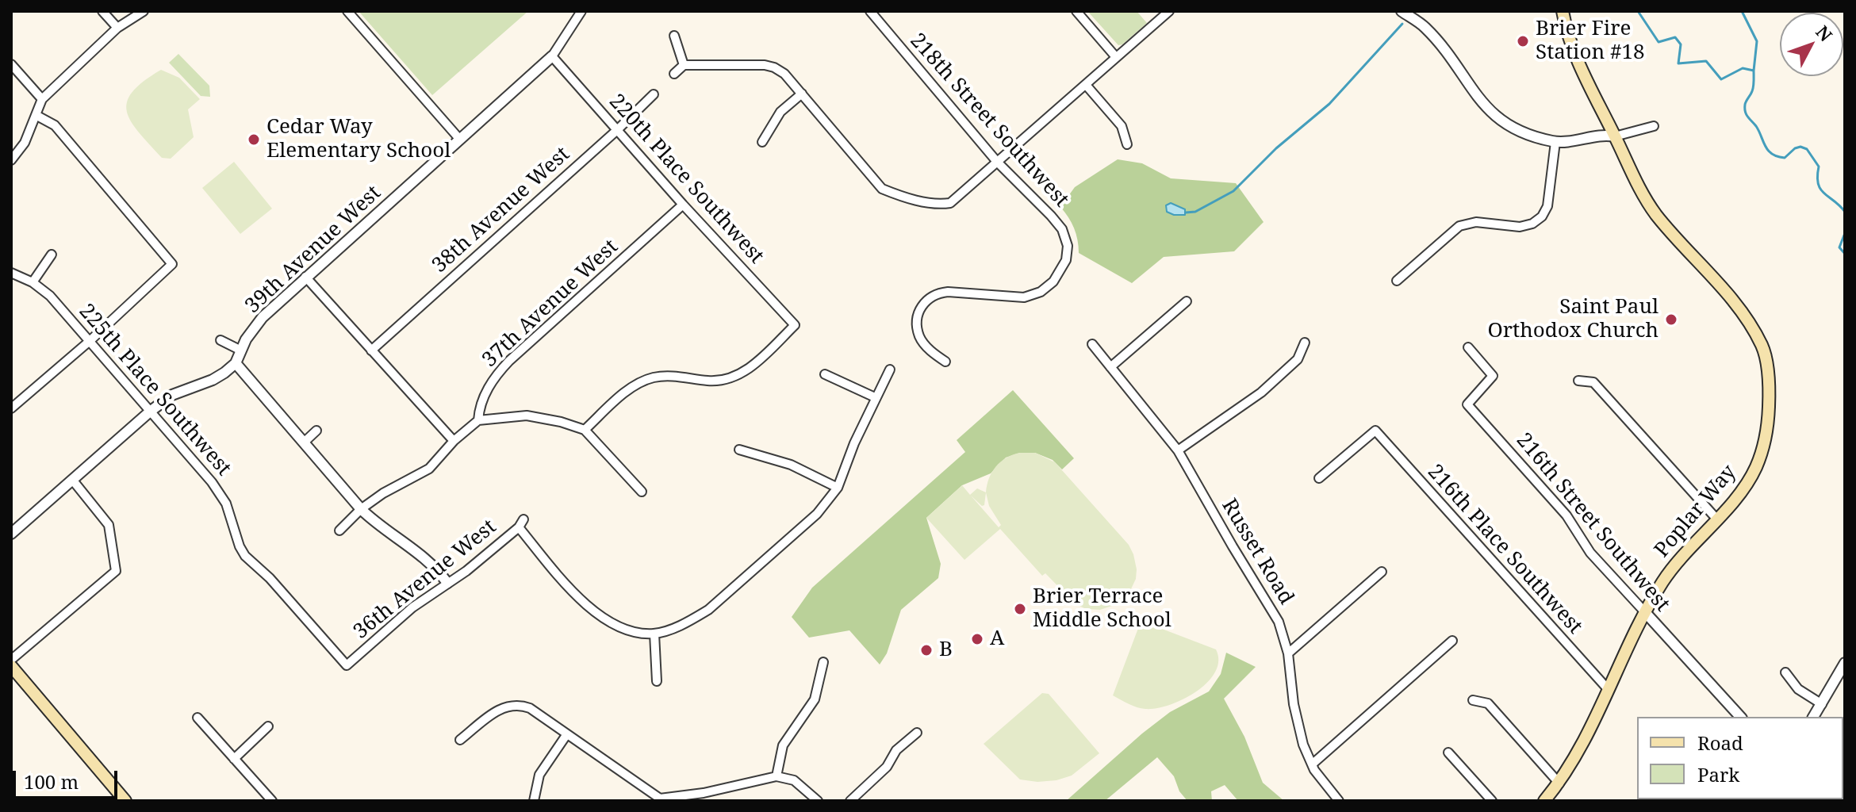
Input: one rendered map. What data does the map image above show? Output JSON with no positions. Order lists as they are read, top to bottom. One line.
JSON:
{"streets":{"main road":["Poplar Way"],"street":["218th Street Southwest","220th Place Southwest","38th Avenue West","39th Avenue West","37th Avenue West","225th Place Southwest","216th Street Southwest","216th Place Southwest","Russet Road","36th Avenue West"]},"crossings":[["220th Place Southwest","38th Avenue West"],["220th Place Southwest","39th Avenue West"],["220th Place Southwest","37th Avenue West"],["225th Place Southwest","36th Avenue West"],["Poplar Way","216th Street Southwest"],["Poplar Way","216th Place Southwest"]],"places":["Brier Fire Station #18","Cedar Way Elementary School","Saint Paul Orthodox Church","Brier Terrace Middle School","A","B"],"legend":["Road","Park"],"scale_bar":"100 m","north":"top right"}
